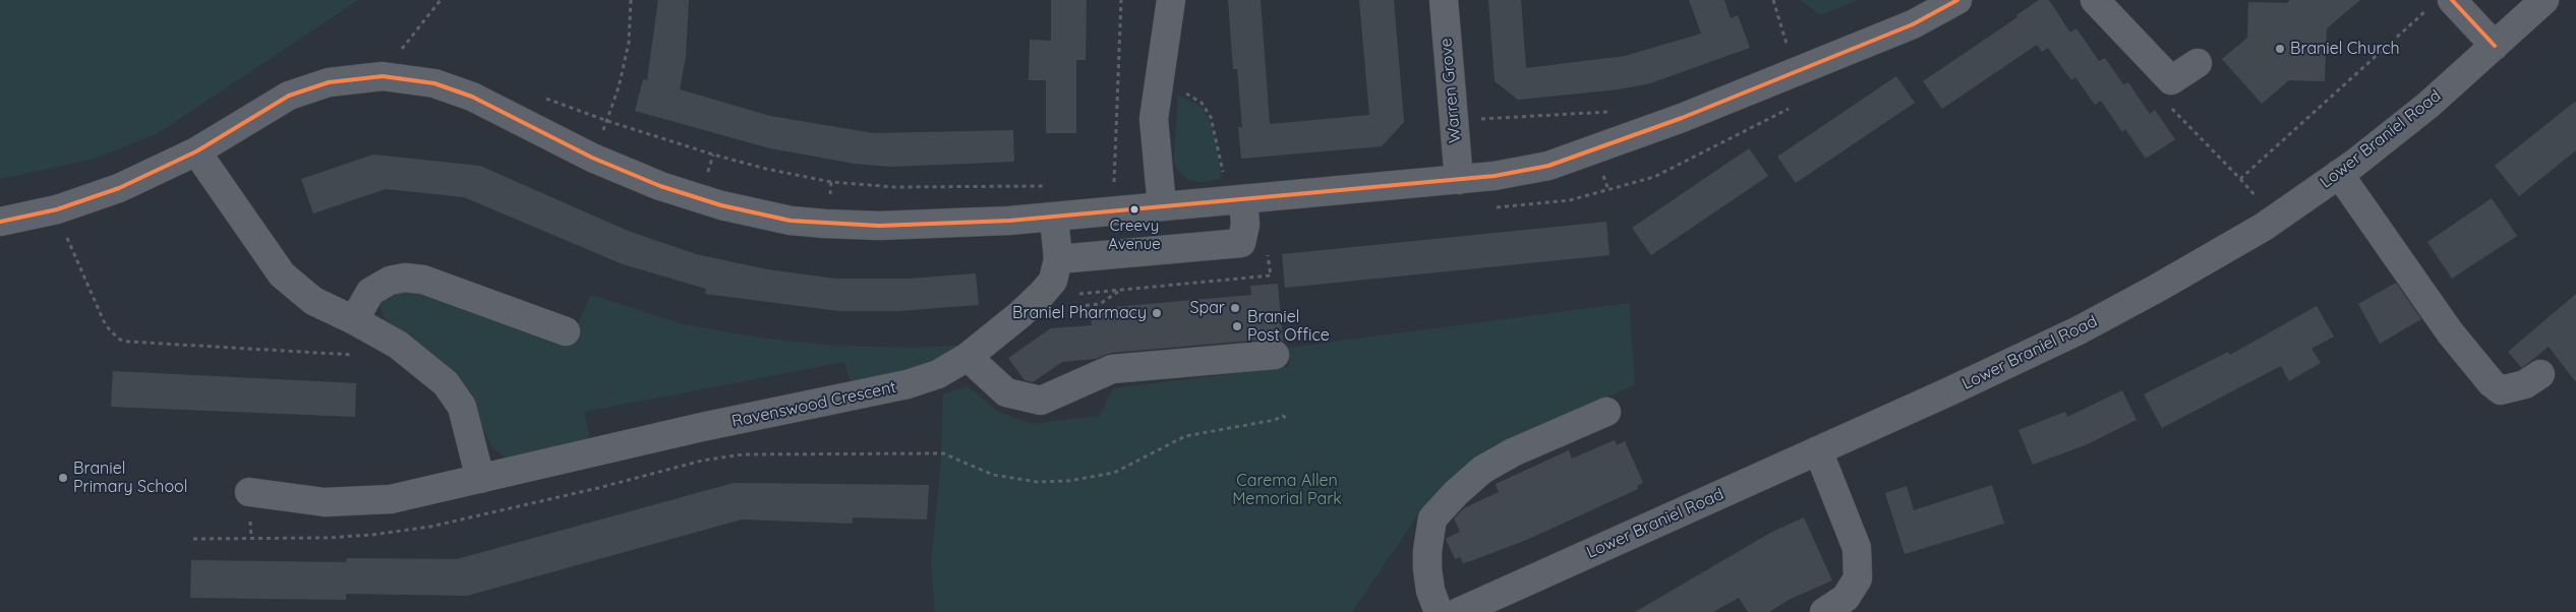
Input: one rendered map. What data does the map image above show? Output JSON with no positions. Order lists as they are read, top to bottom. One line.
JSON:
{"streets":{"street":["Warren Grove","Lower Braniel Road","Ravenswood Crescent"]},"parks":["Carema Allen Memorial Park"],"places":["Braniel Church","Creevy Avenue","Spar","Braniel Pharmacy","Braniel Post Office","Braniel Primary School"]}
